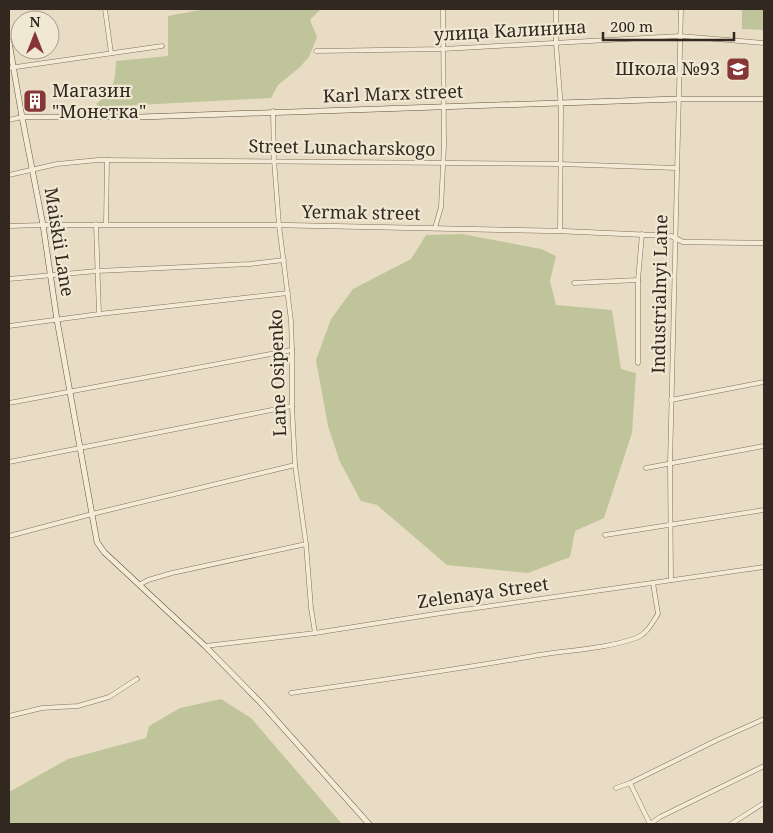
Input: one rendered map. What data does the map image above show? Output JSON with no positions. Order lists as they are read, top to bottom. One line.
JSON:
{"streets":{"main road":["Karl Marx street","Maiskii Lane"],"street":["улица Калинина","Street Lunacharskogo","Yermak street","Industrialnyi Lane","Lane Osipenko","Zelenaya Street"]},"crossings":[["улица Калинина","Industrialnyi Lane"],["Karl Marx street","Maiskii Lane"],["Karl Marx street","Industrialnyi Lane"],["Karl Marx street","Lane Osipenko"],["Street Lunacharskogo","Maiskii Lane"],["Street Lunacharskogo","Industrialnyi Lane"],["Street Lunacharskogo","Lane Osipenko"],["Yermak street","Maiskii Lane"],["Yermak street","Industrialnyi Lane"],["Yermak street","Lane Osipenko"],["Maiskii Lane","Zelenaya Street"],["Industrialnyi Lane","Zelenaya Street"],["Lane Osipenko","Zelenaya Street"]],"places":{"school or university":["Школа №93"],"building":["Магазин \"Монетка\""]},"scale_bar":"200 m","north":"top"}
